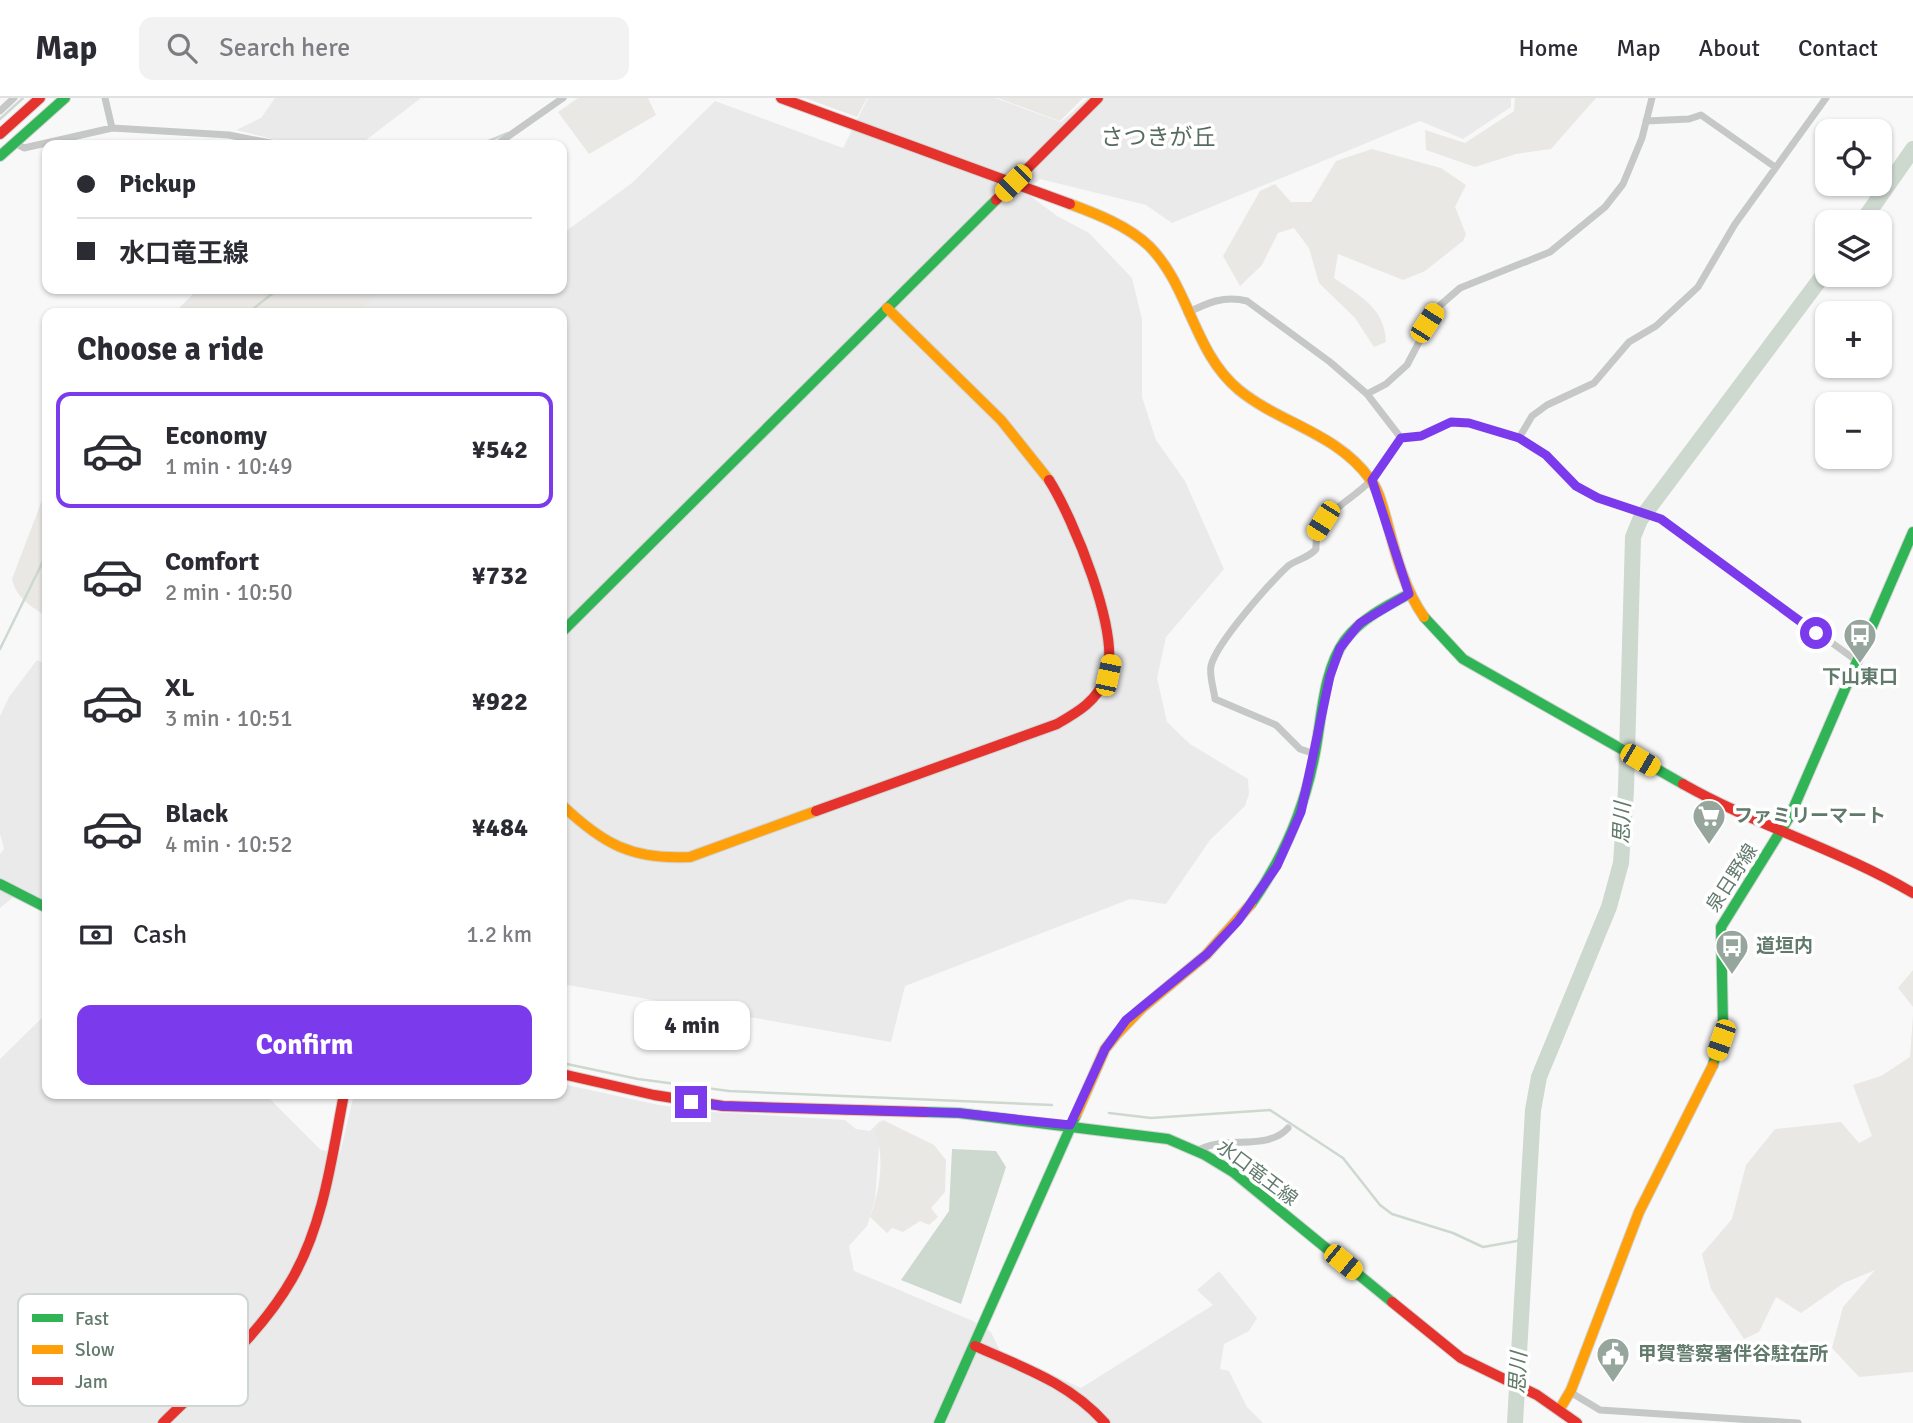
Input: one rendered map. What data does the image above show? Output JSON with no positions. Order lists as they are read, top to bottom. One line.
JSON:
{"streets":{"main road":["泉日野線","水口竜王線"]},"crossings":[["泉日野線","水口竜王線"]],"districts":["さつきが丘"],"water":["思川"],"places":{"bus stop":["下山東口","道垣内"],"supermarket":["ファミリーマート"],"public building":["甲賀警察署伴谷駐在所"]},"legend":["Fast","Slow","Jam"],"page":{"header":"Map","search":"Search here","nav":["Home","Map","About","Contact"],"map_buttons":["+","−"],"banner":["Pickup","水口竜王線"],"heading":"Choose a ride","list":[{"name":"Economy","note":"1 min · 10:49","value":"¥542"},{"name":"Comfort","note":"2 min · 10:50","value":"¥732"},{"name":"XL","note":"3 min · 10:51","value":"¥922"},{"name":"Black","note":"4 min · 10:52","value":"¥484"}],"pay":["Cash","1.2 km"],"buttons":"Confirm","bubble":"4 min"}}
